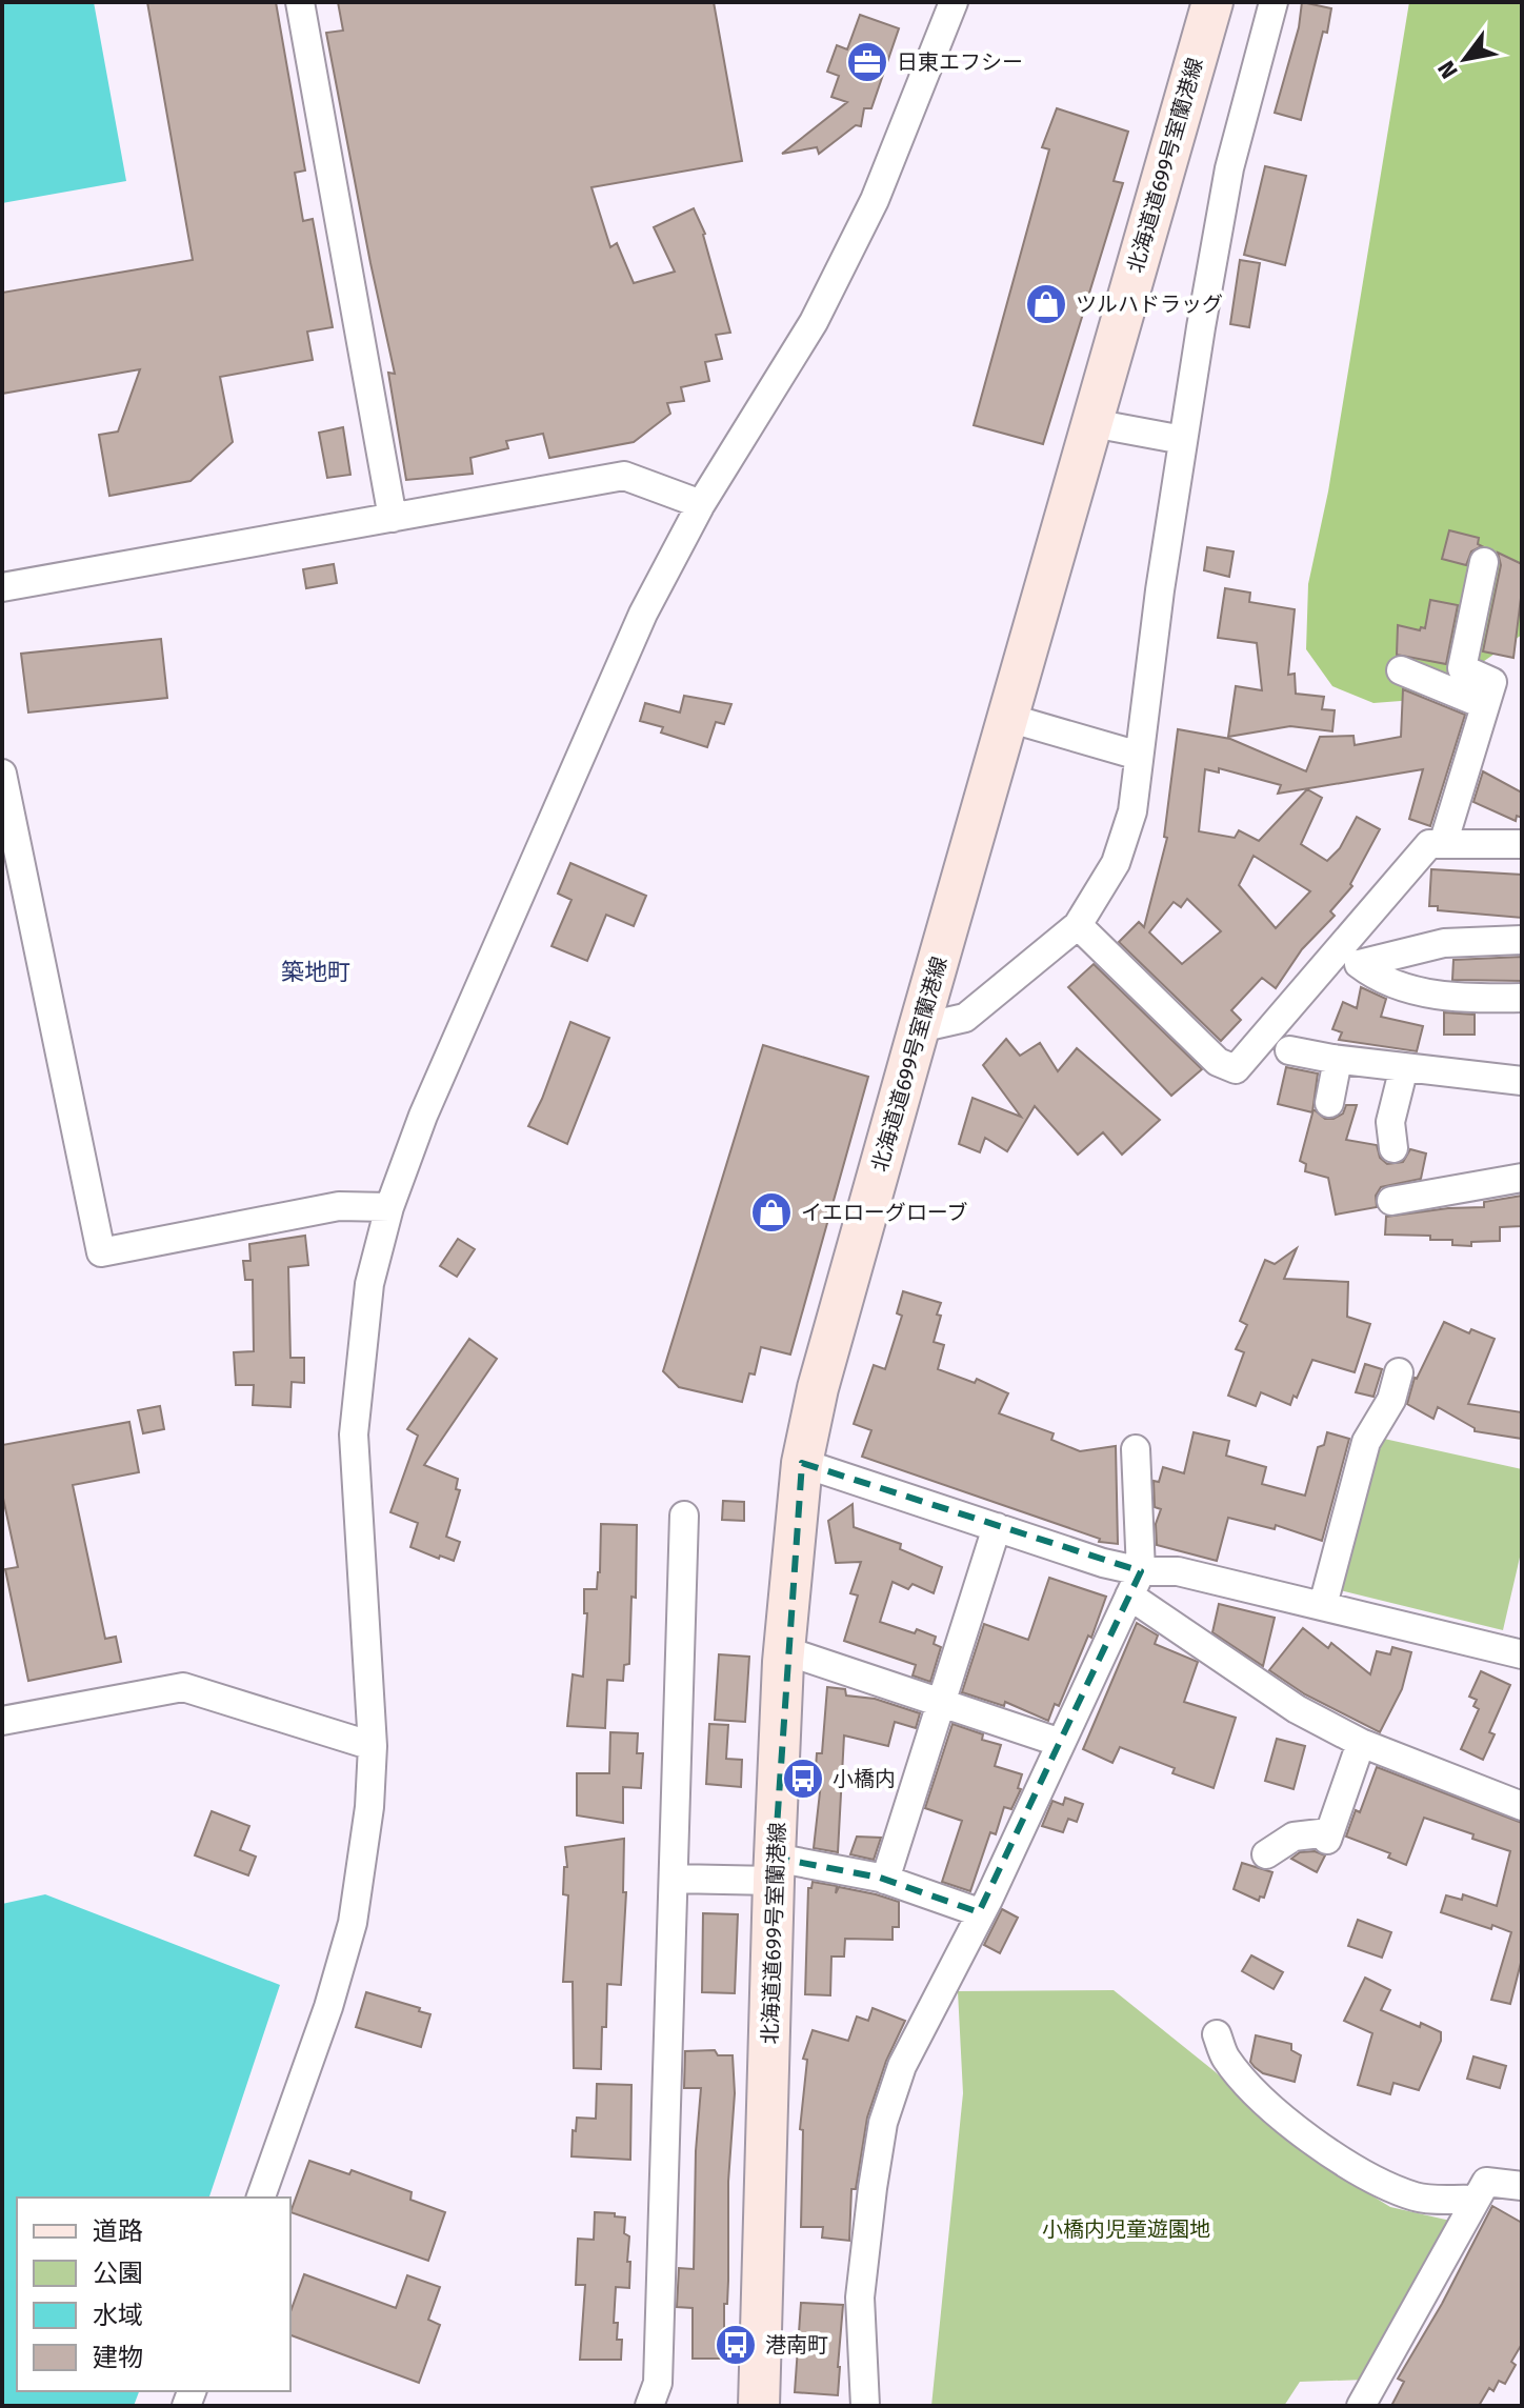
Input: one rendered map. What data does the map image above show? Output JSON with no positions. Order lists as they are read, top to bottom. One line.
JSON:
{"streets":{"main road":["北海道道699号室蘭港線"]},"districts":["築地町"],"parks":["小橋内児童遊園地"],"places":{"office":["日東エフシー"],"shop":["ツルハドラッグ","イエローグローブ"],"bus stop":["小橋内","港南町"]},"legend":["道路","公園","水域","建物"],"north":"bottom left"}
